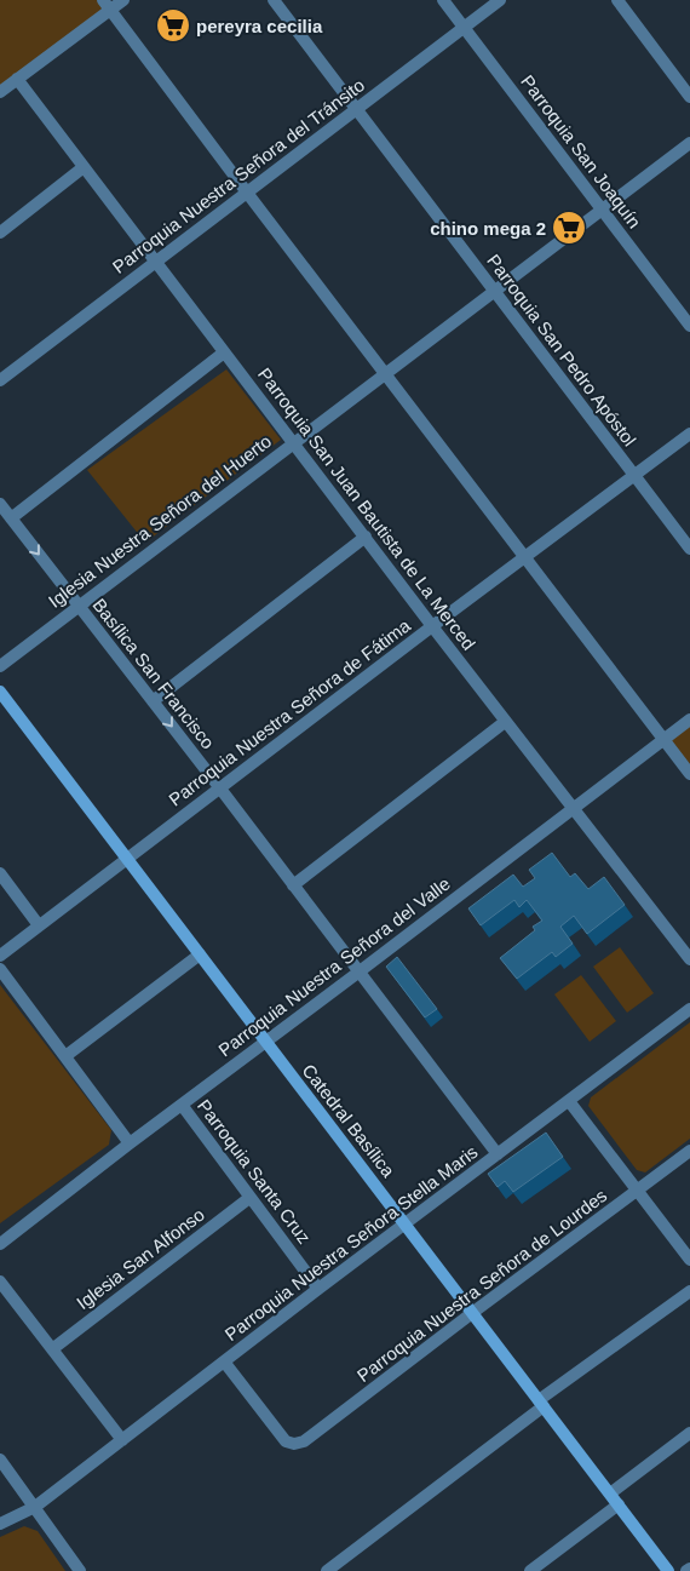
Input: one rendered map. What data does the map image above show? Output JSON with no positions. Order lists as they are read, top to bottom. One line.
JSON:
{"streets":{"main road":["Catedral Basílica"],"street":["Parroquia San Joaquín","Parroquia Nuestra Señora del Tránsito","Parroquia San Pedro Apóstol","Parroquia San Juan Bautista de La Merced","Iglesia Nuestra Señora del Huerto","Basílica San Francisco","Parroquia Nuestra Señora de Fátima","Parroquia Nuestra Señora del Valle","Parroquia Santa Cruz","Parroquia Nuestra Señora Stella Maris","Iglesia San Alfonso","Parroquia Nuestra Señora de Lourdes"]},"crossings":[["Parroquia San Joaquín","Parroquia Nuestra Señora del Tránsito"],["Parroquia San Joaquín","Iglesia Nuestra Señora del Huerto"],["Parroquia Nuestra Señora del Tránsito","Parroquia San Pedro Apóstol"],["Parroquia Nuestra Señora del Tránsito","Parroquia San Juan Bautista de La Merced"],["Parroquia San Pedro Apóstol","Iglesia Nuestra Señora del Huerto"],["Parroquia San Pedro Apóstol","Parroquia Nuestra Señora de Fátima"],["Parroquia San Juan Bautista de La Merced","Iglesia Nuestra Señora del Huerto"],["Parroquia San Juan Bautista de La Merced","Parroquia Nuestra Señora de Fátima"],["Parroquia San Juan Bautista de La Merced","Parroquia Nuestra Señora del Valle"],["Iglesia Nuestra Señora del Huerto","Basílica San Francisco"],["Basílica San Francisco","Parroquia Nuestra Señora de Fátima"],["Basílica San Francisco","Parroquia Nuestra Señora del Valle"],["Basílica San Francisco","Parroquia Nuestra Señora Stella Maris"],["Parroquia Nuestra Señora de Fátima","Catedral Basílica"],["Parroquia Nuestra Señora del Valle","Catedral Basílica"],["Parroquia Nuestra Señora del Valle","Parroquia Santa Cruz"],["Catedral Basílica","Parroquia Nuestra Señora Stella Maris"],["Catedral Basílica","Parroquia Nuestra Señora de Lourdes"],["Parroquia Santa Cruz","Parroquia Nuestra Señora Stella Maris"],["Parroquia Santa Cruz","Iglesia San Alfonso"],["Parroquia Nuestra Señora Stella Maris","Parroquia Nuestra Señora de Lourdes"]],"places":{"supermarket":["pereyra cecilia","chino mega 2"]}}
